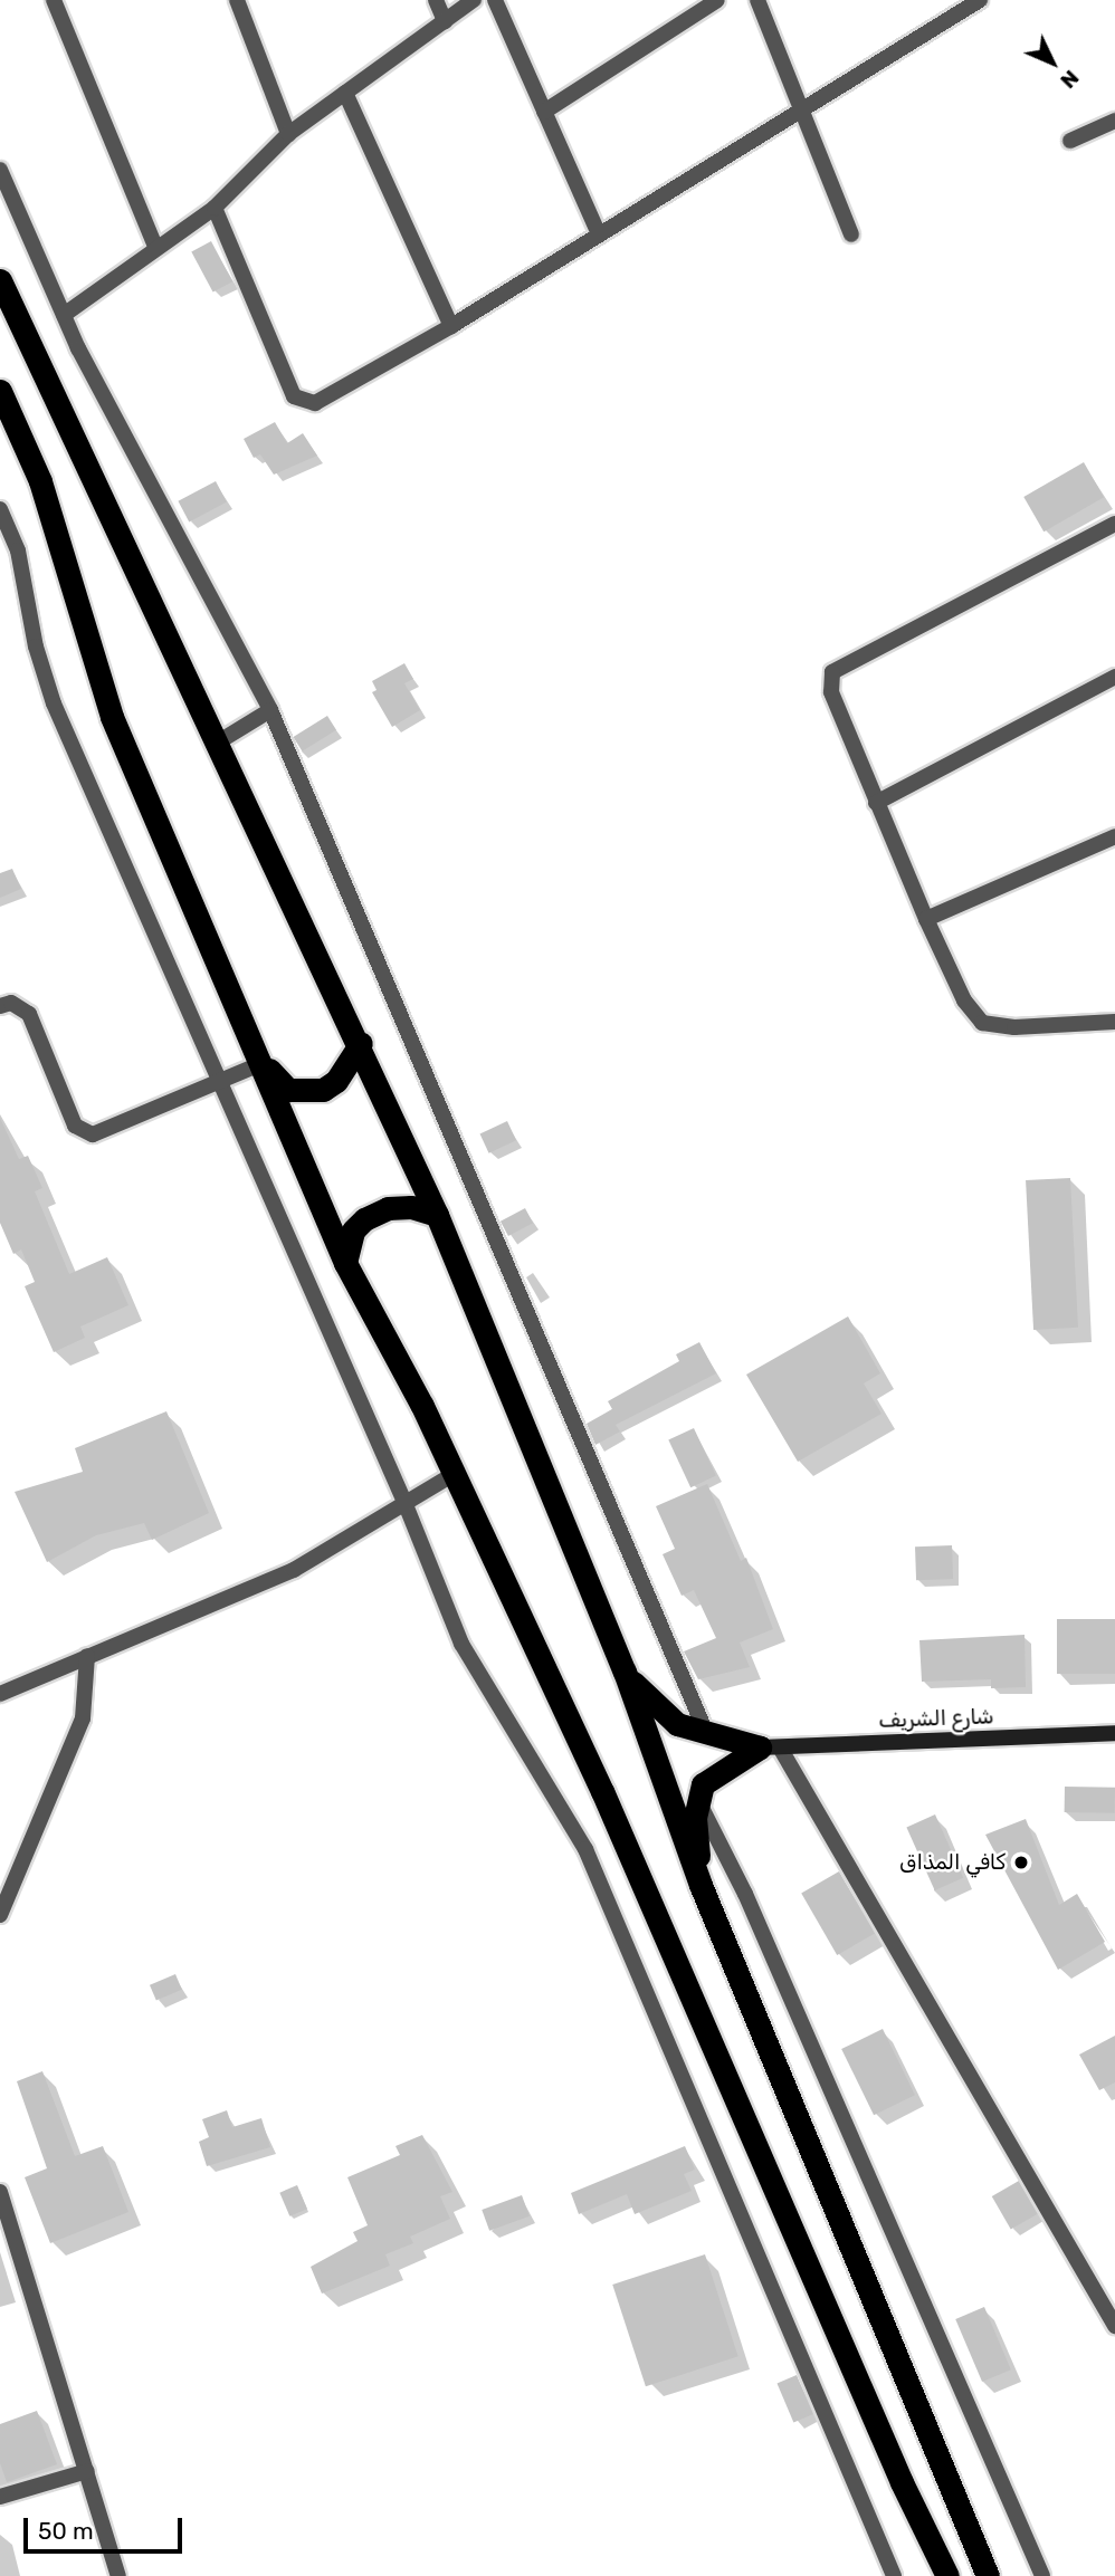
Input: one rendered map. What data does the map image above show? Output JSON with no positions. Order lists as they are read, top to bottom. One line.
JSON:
{"streets":{"main road":["شارع الشريف"]},"places":["كافي المذاق"],"scale_bar":"50 m","north":"bottom right"}
